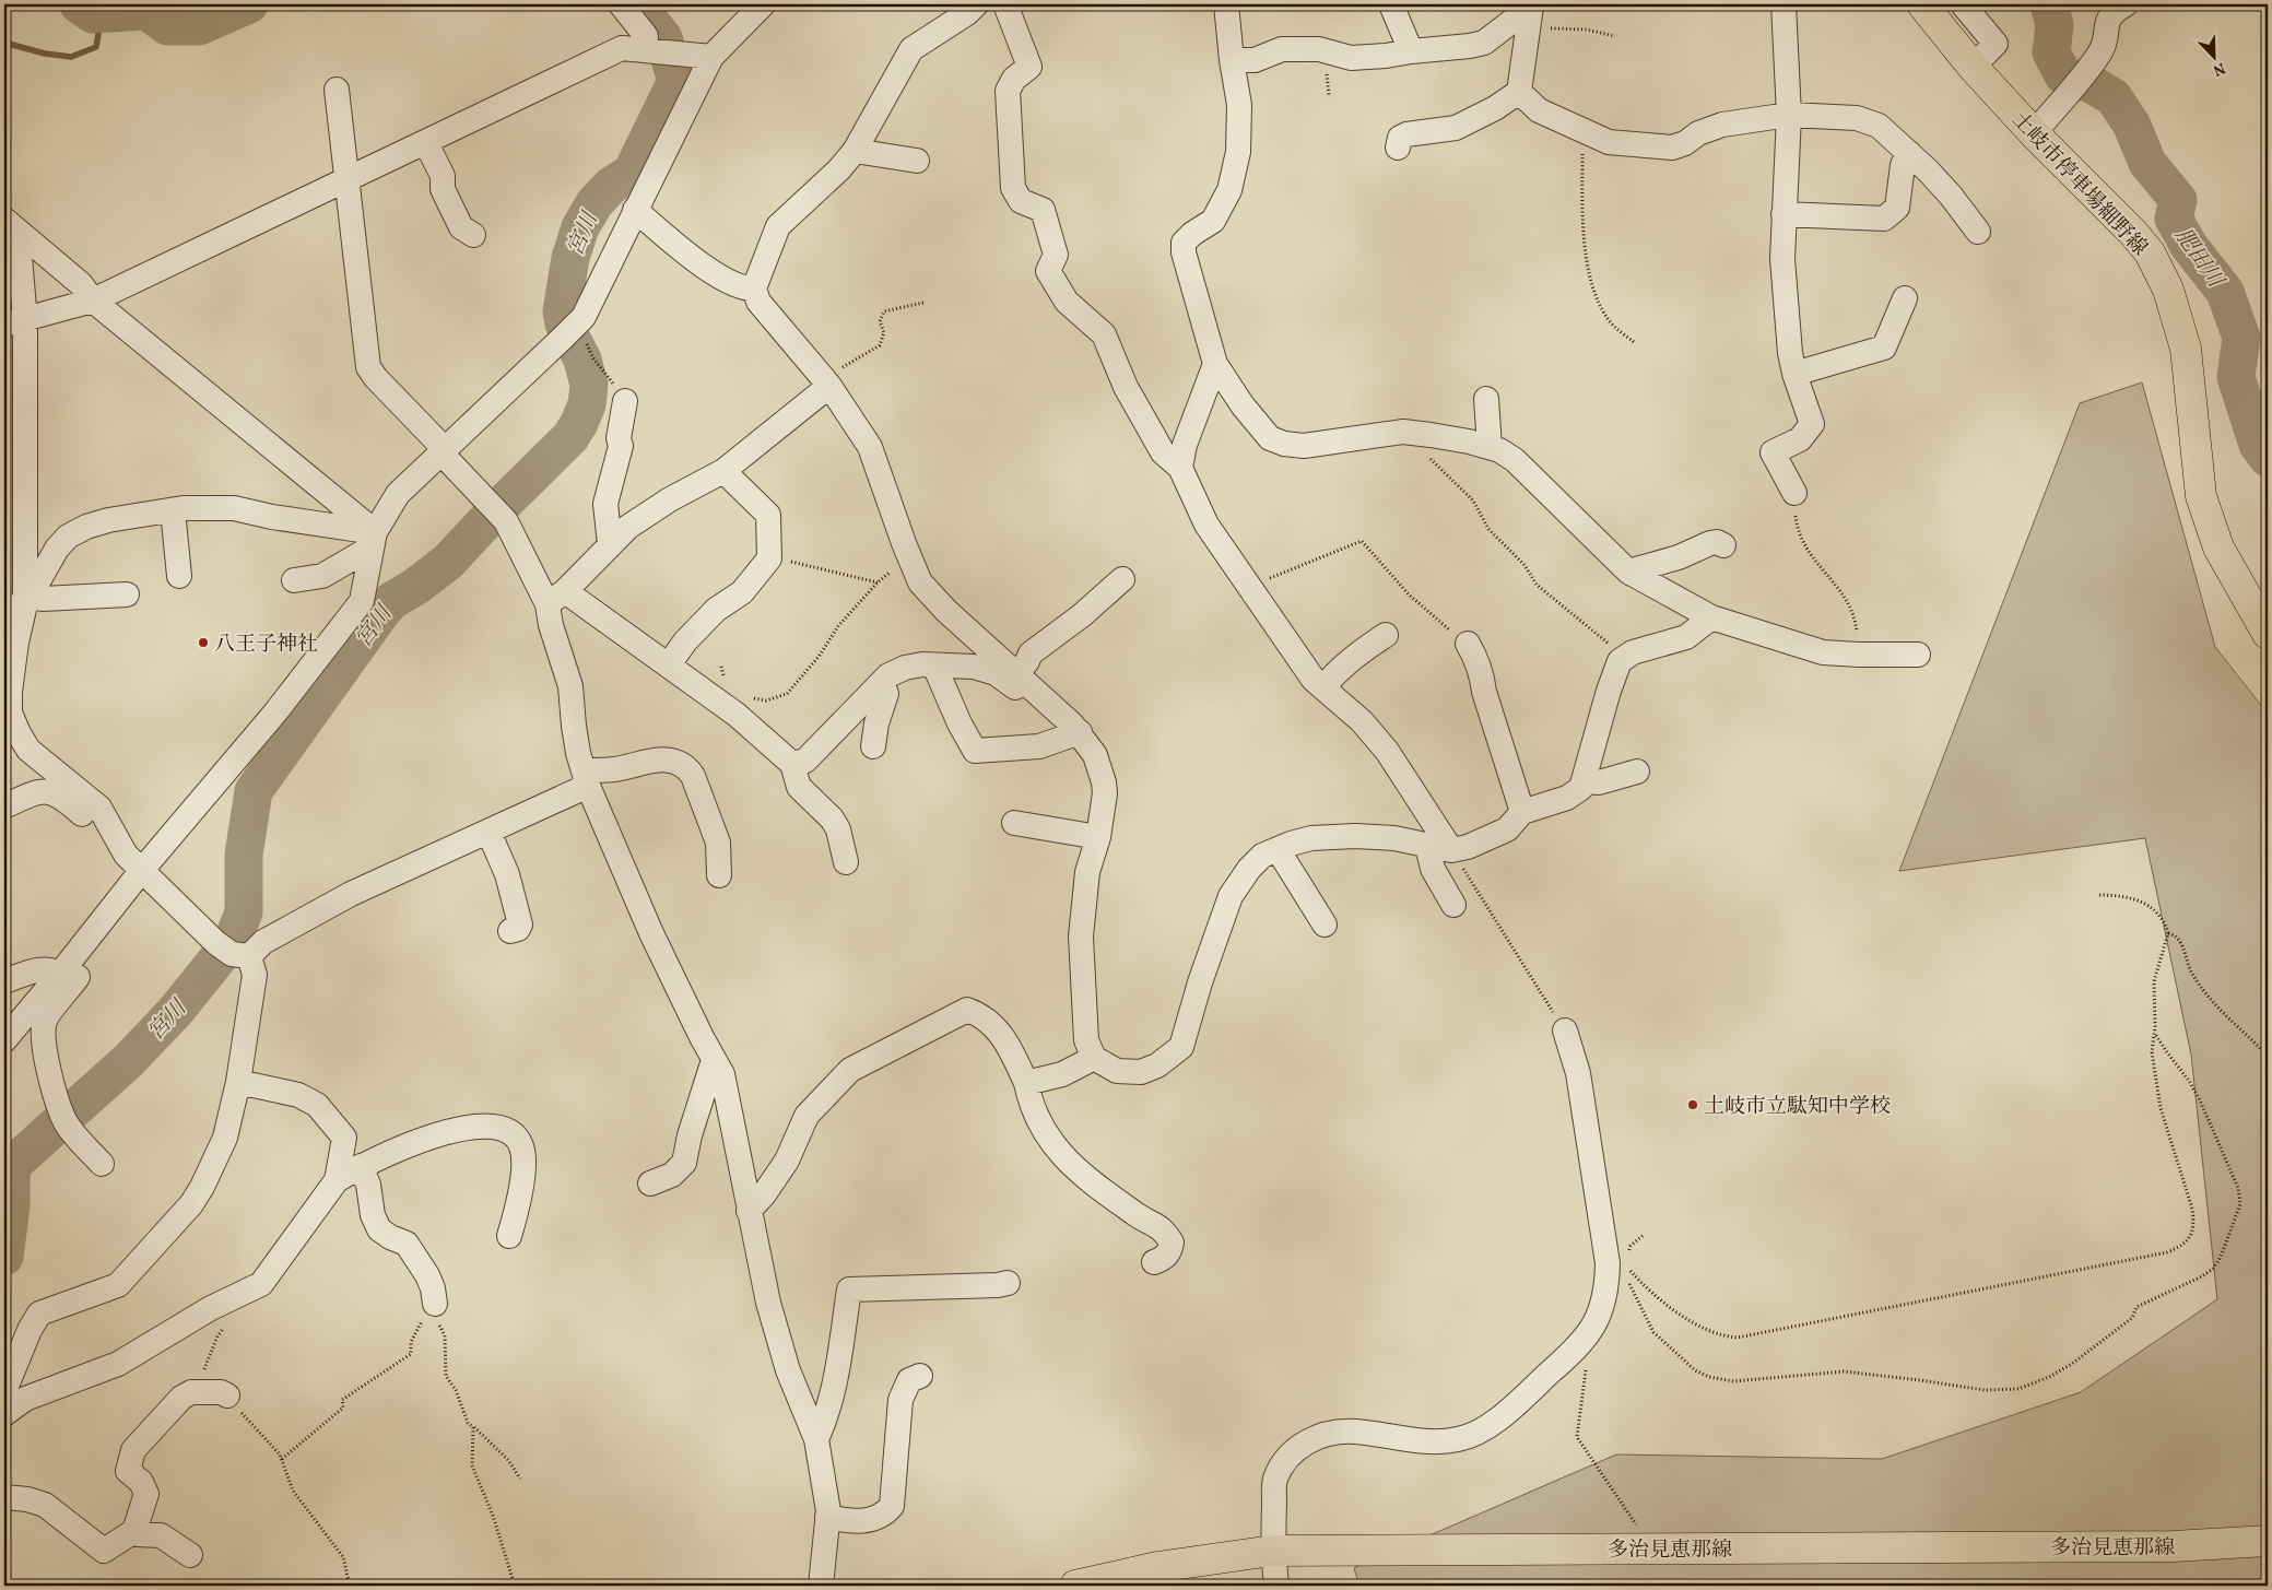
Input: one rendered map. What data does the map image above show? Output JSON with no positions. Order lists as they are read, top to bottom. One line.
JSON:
{"streets":{"main road":["土岐市停車場細野線","多治見恵那線"]},"water":["宮川","肥田川"],"places":["八王子神社","土岐市立駄知中学校"],"north":"bottom right"}
